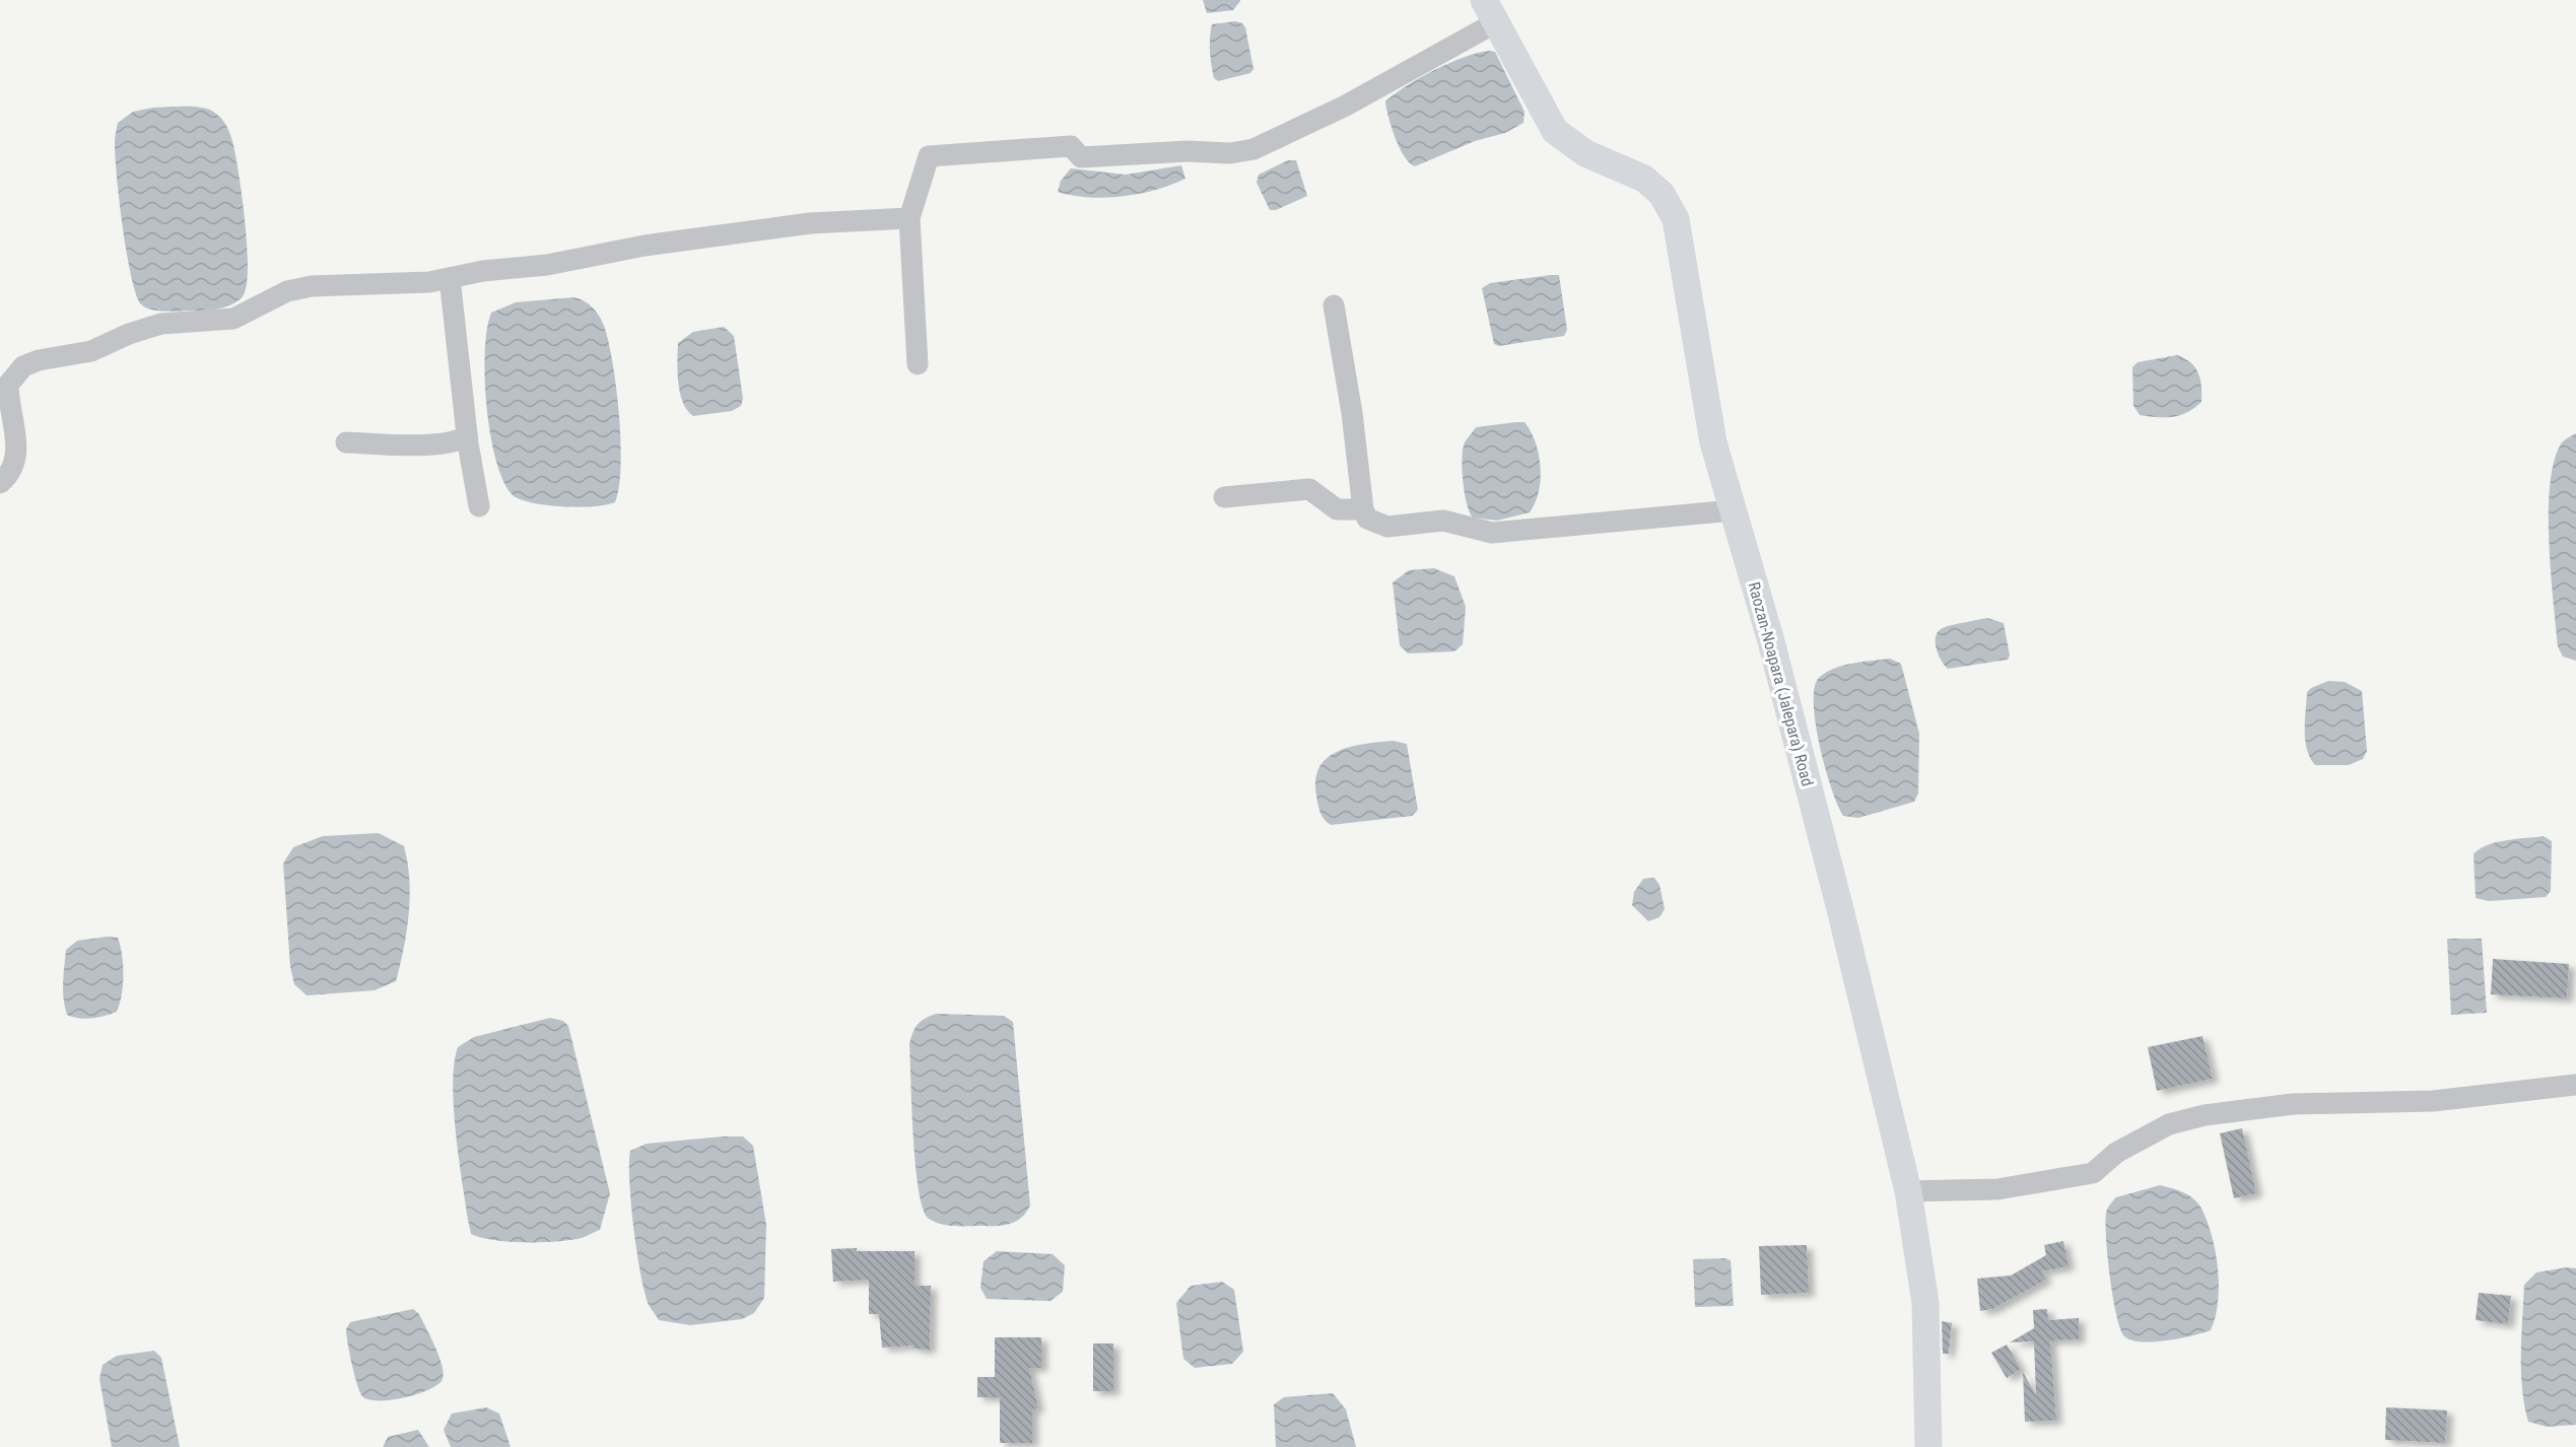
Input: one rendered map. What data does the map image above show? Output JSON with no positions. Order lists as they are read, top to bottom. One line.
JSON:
{"streets":{"main road":["Raozan-Noapara (Jalepara) Road"]}}
